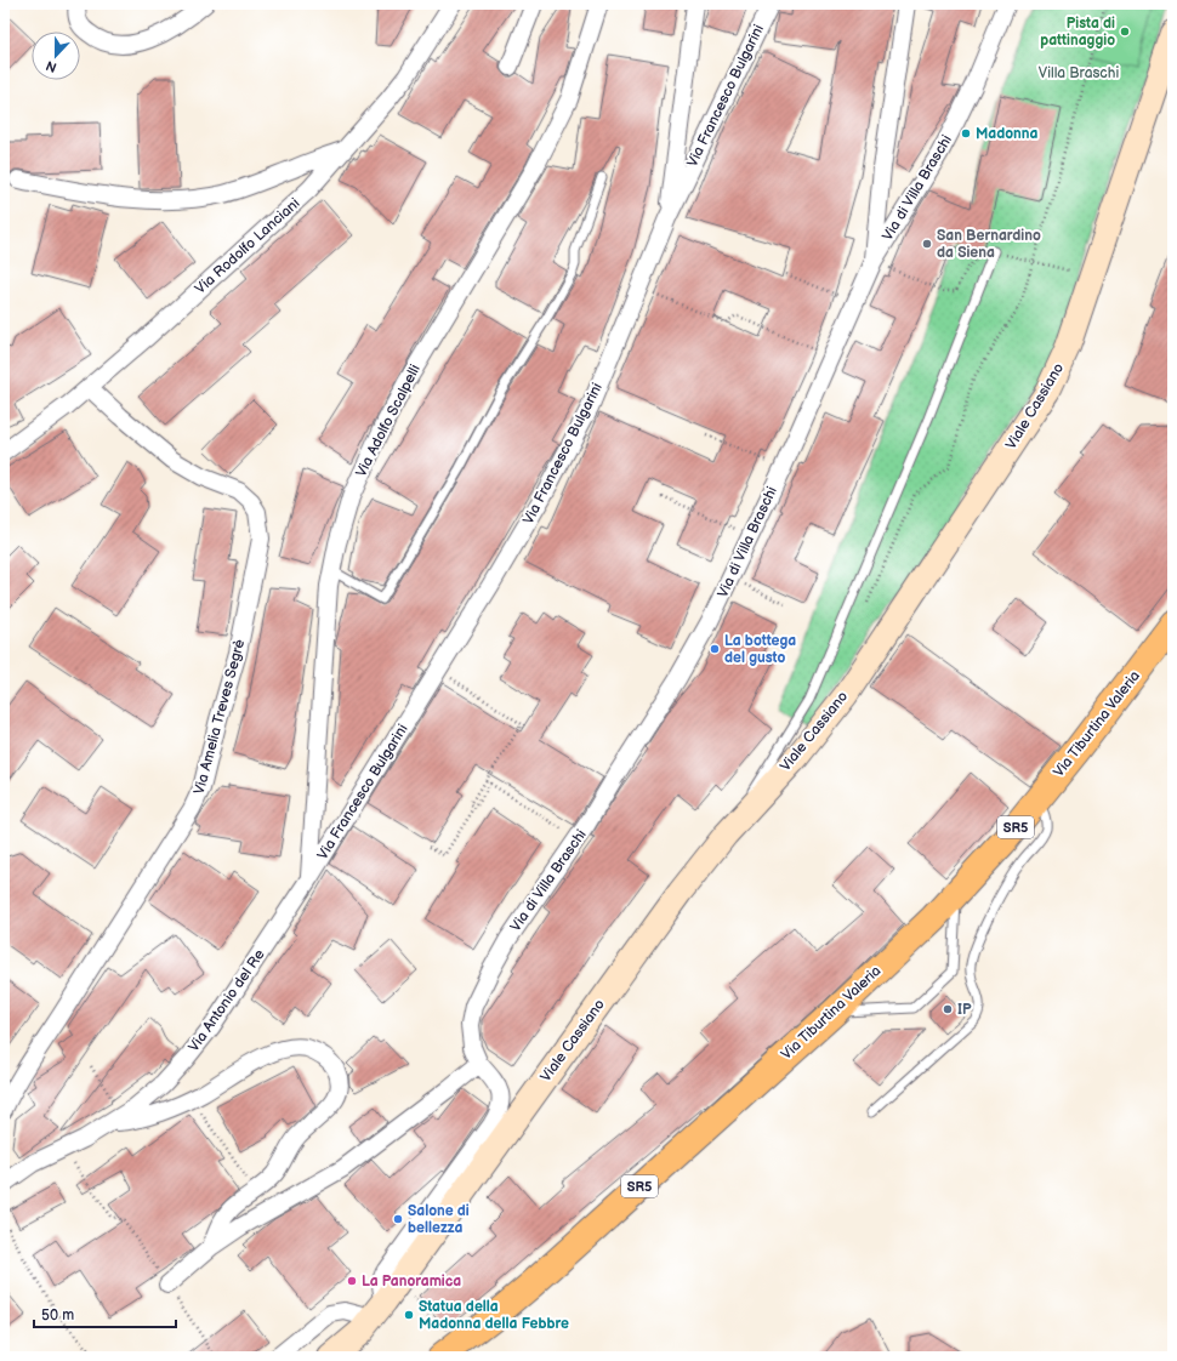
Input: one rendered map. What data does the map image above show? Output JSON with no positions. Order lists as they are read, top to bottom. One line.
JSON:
{"streets":{"main road":["Via Tiburtina Valeria","SR5"],"street":["Via Francesco Bulgarini","Via di Villa Braschi","Via Rodolfo Lanciani","Viale Cassiano","Via Adolfo Scalpelli","Via Amelia Treves Segrè","Via Antonio del Re"]},"crossings":[["Via Francesco Bulgarini","Via Adolfo Scalpelli"],["Via Francesco Bulgarini","Via Antonio del Re"],["Via di Villa Braschi","Viale Cassiano"],["Via Rodolfo Lanciani","Via Amelia Treves Segrè"],["Via Adolfo Scalpelli","Via Antonio del Re"]],"parks":["Villa Braschi"],"places":["Pista di pattinaggio","Madonna","San Bernardino da Siena","La bottega del gusto","IP","Salone di bellezza","La Panoramica","Statua della Madonna della Febbre"],"scale_bar":"50 m","north":"bottom"}
